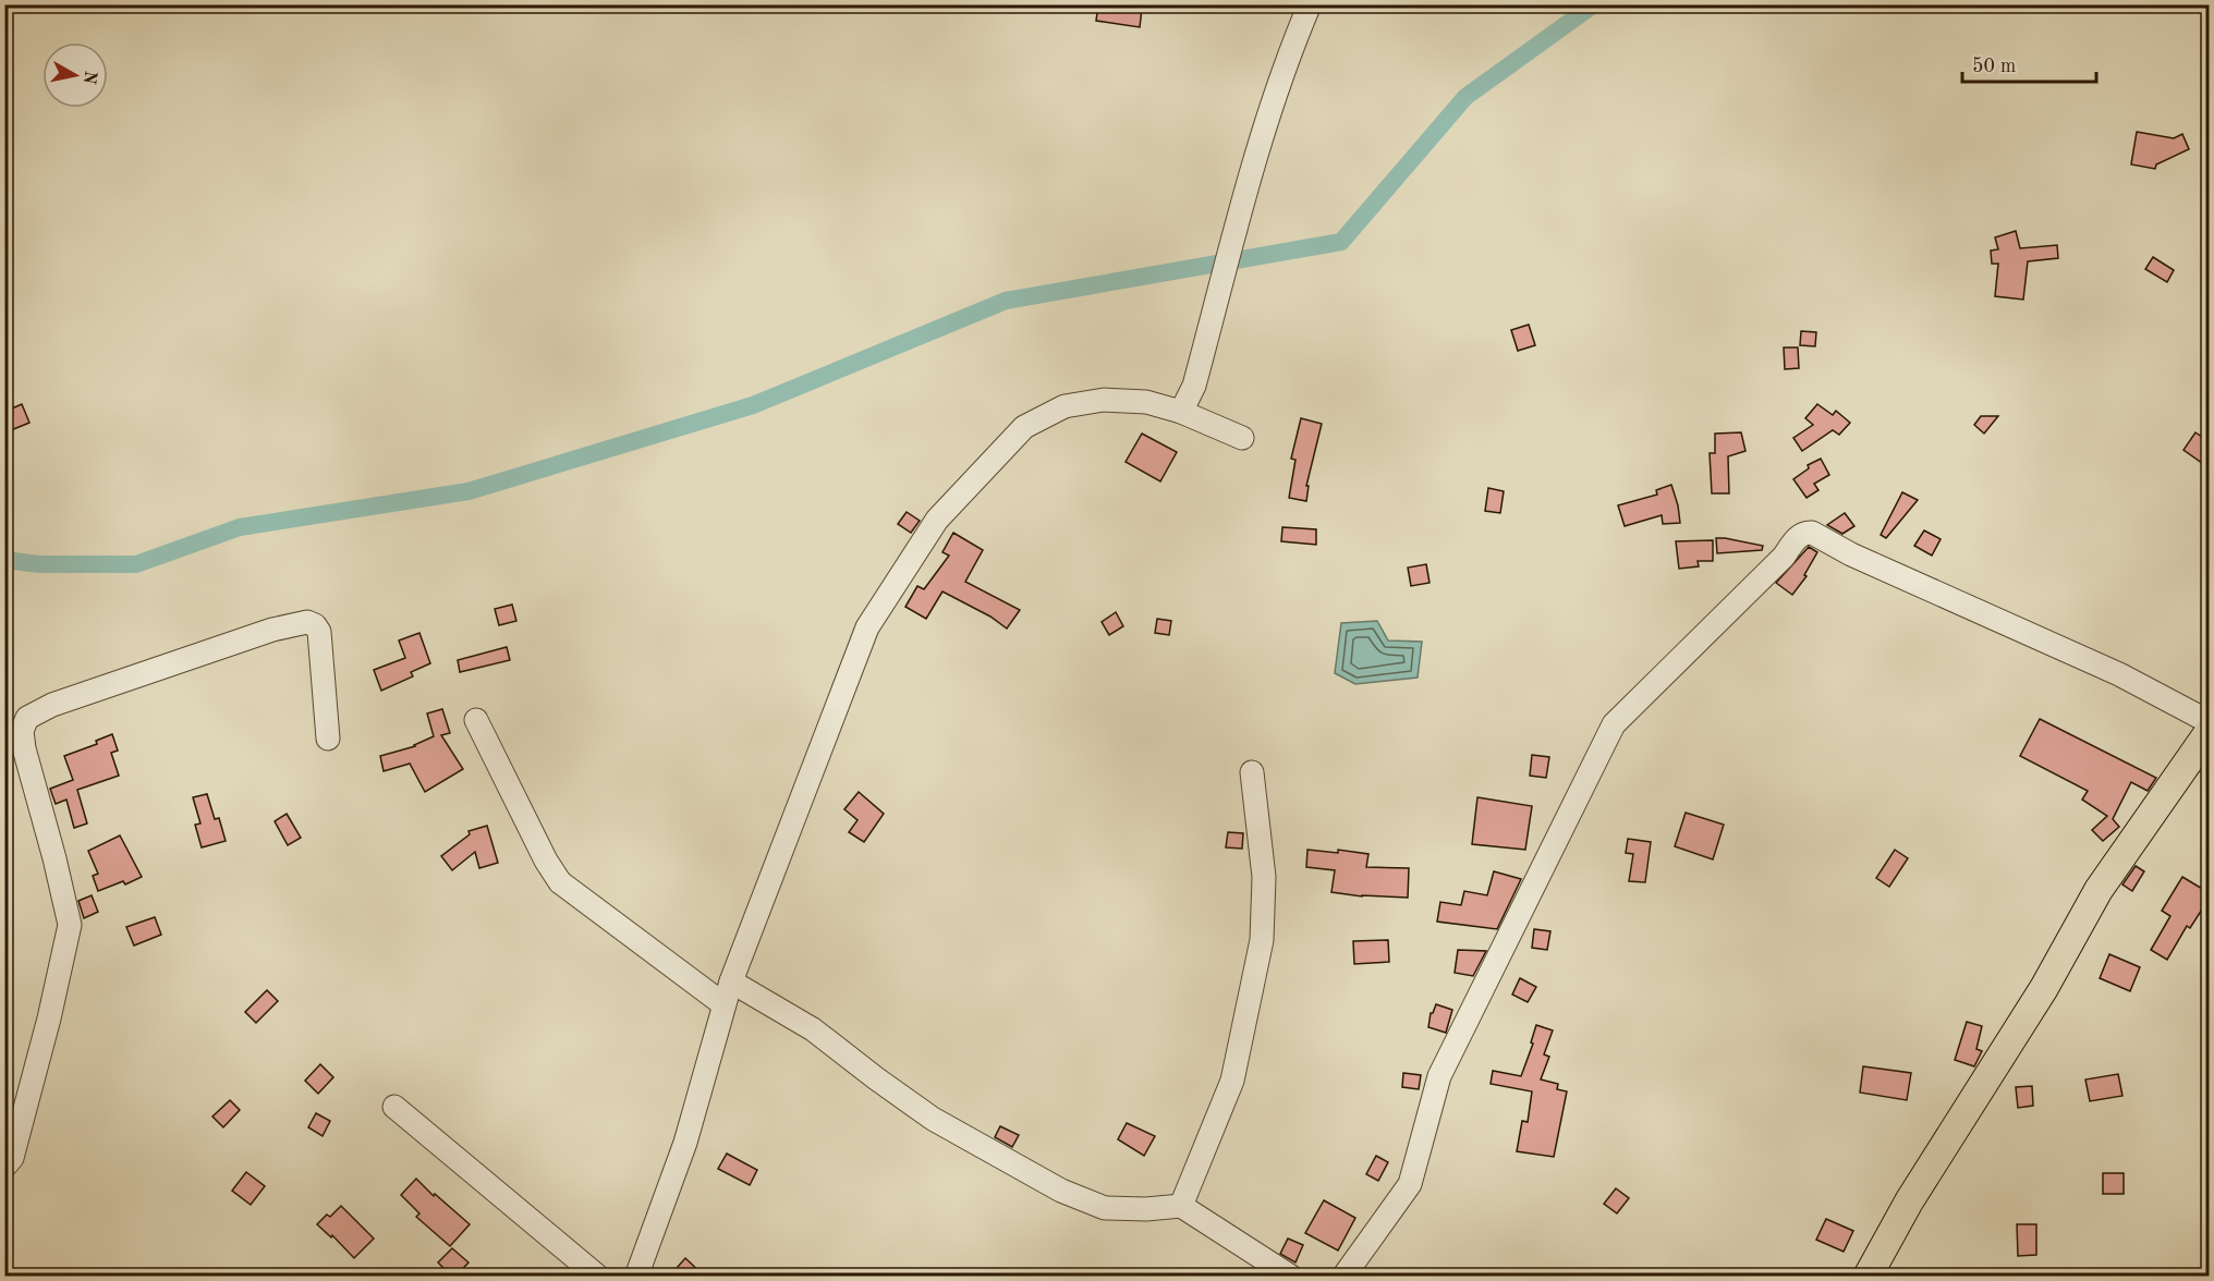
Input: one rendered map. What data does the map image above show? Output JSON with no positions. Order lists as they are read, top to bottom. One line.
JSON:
{"scale_bar":"50 m","north":"right"}
